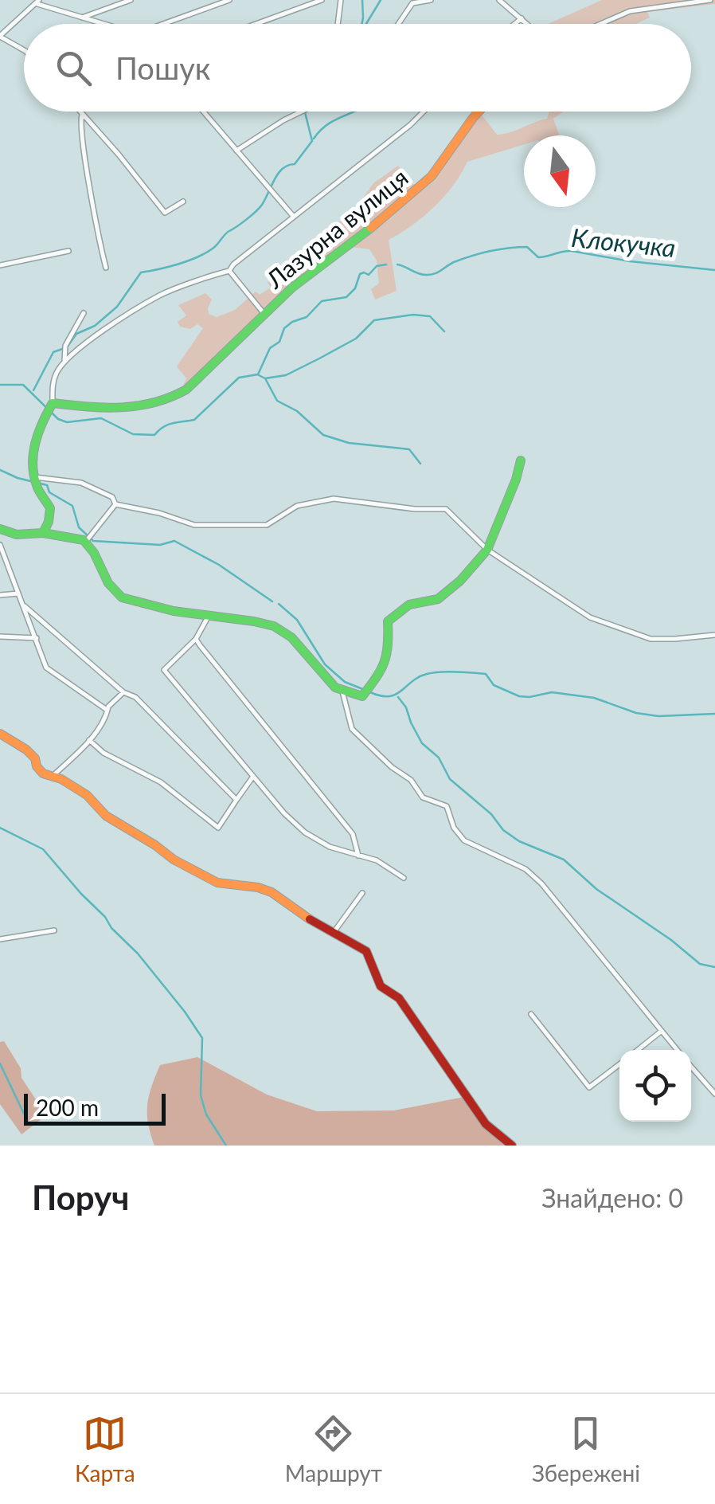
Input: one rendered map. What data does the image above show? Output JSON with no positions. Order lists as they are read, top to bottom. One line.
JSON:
{"streets":{"street":["Лазурна вулиця"]},"water":["Клокучка"],"scale_bar":"200 m","north":"bottom","page":{"search":"Пошук","scale":"200 m","heading":["Поруч","Знайдено: 0"],"nav":["Карта","Маршрут","Збережені"]}}
